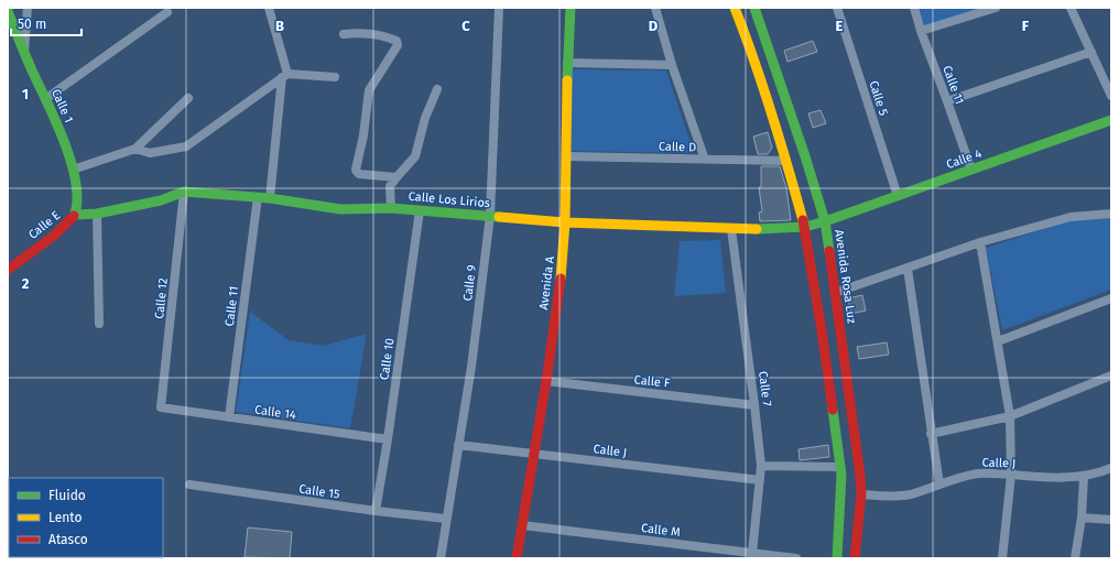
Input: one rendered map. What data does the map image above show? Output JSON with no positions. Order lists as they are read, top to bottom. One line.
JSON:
{"streets":{"street":["Calle 11","Calle 5","Calle 1","Calle D","Calle 4","Calle Los Lirios","Calle E","Avenida Rosa Luz","Calle 9","Avenida A","Calle 12","Calle 10","Calle F","Calle 7","Calle 14","Calle J","Calle 15","Calle M"]},"crossings":[["Calle 11","Calle 4"],["Calle 11","Calle Los Lirios"],["Calle 11","Calle 14"],["Calle 5","Calle 4"],["Calle 1","Calle Los Lirios"],["Calle 1","Calle E"],["Calle D","Avenida A"],["Calle 4","Calle Los Lirios"],["Calle 4","Avenida Rosa Luz"],["Calle Los Lirios","Calle E"],["Calle Los Lirios","Avenida Rosa Luz"],["Calle Los Lirios","Calle 9"],["Calle Los Lirios","Avenida A"],["Calle Los Lirios","Calle 12"],["Calle Los Lirios","Calle 10"],["Calle Los Lirios","Calle 7"],["Avenida Rosa Luz","Calle J"],["Calle 9","Calle J"],["Calle 9","Calle 15"],["Avenida A","Calle F"],["Avenida A","Calle J"],["Avenida A","Calle M"],["Calle 12","Calle 14"],["Calle 10","Calle 14"],["Calle 10","Calle 15"],["Calle F","Calle 7"],["Calle 7","Calle J"],["Calle 7","Calle M"]],"legend":["Fluido","Lento","Atasco"],"scale_bar":"50 m","grid":{"columns":["B","C","D","E","F"],"rows":["1","2"]}}
